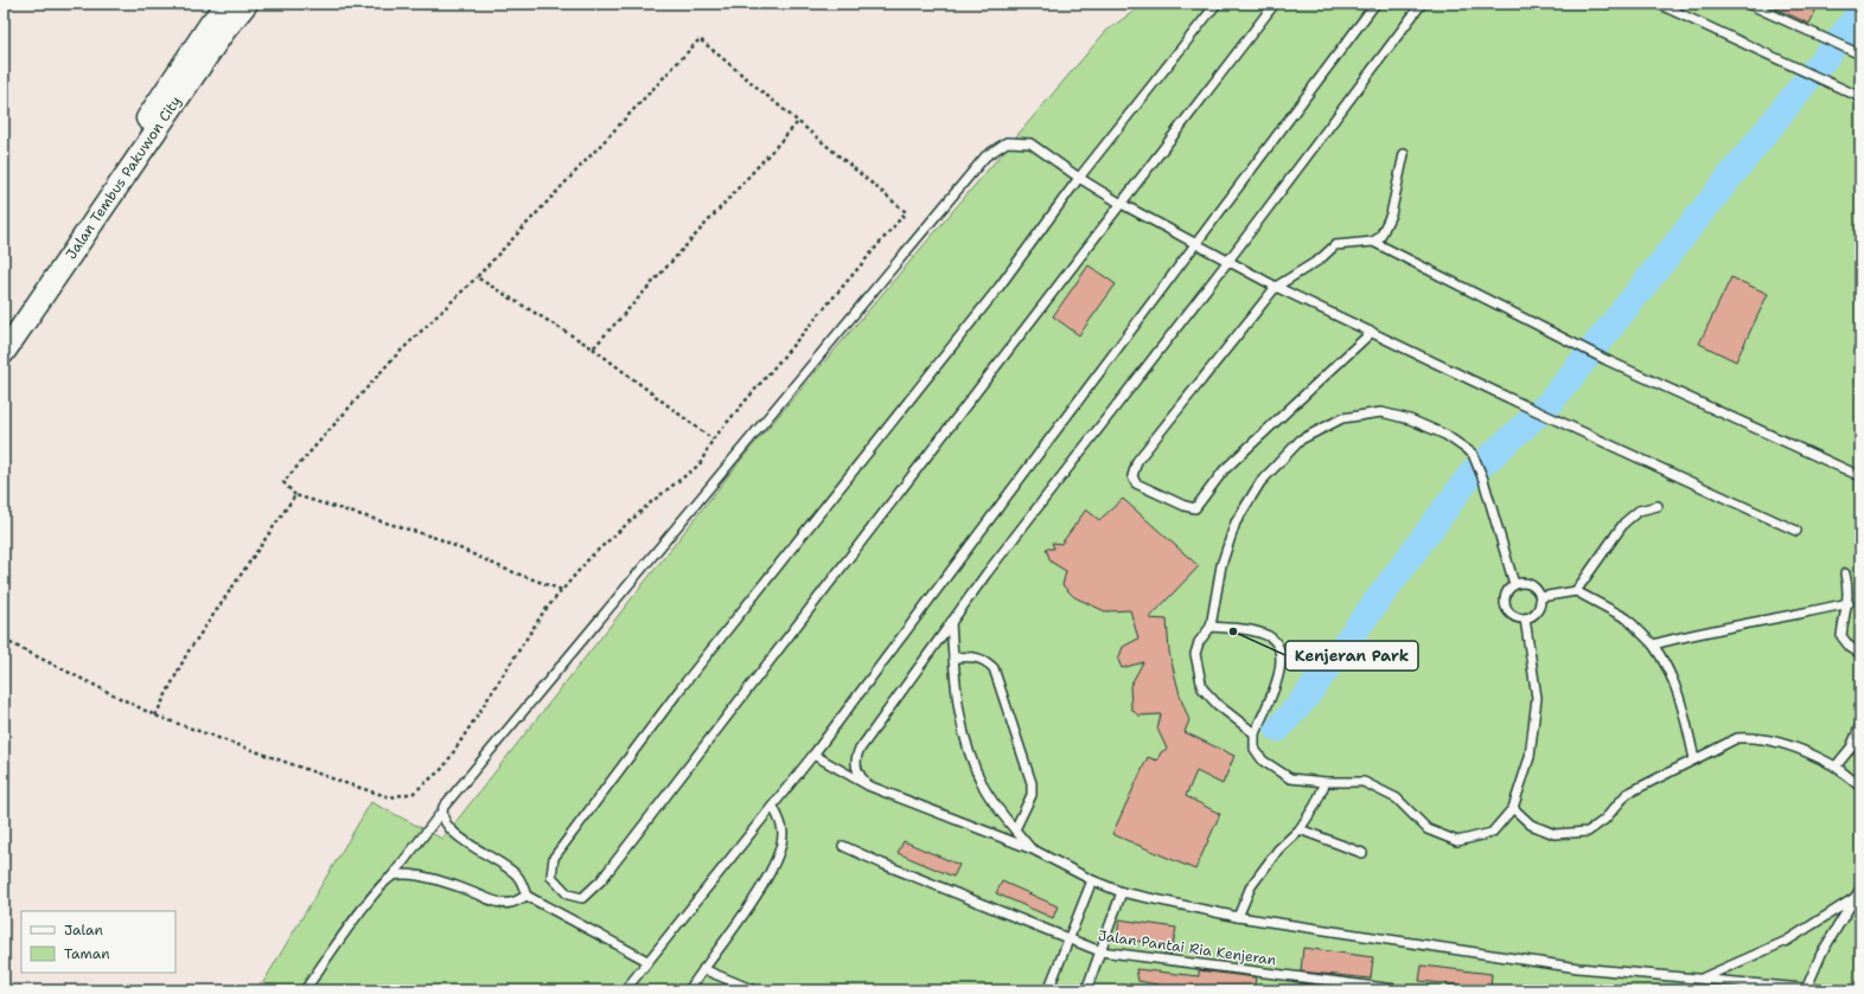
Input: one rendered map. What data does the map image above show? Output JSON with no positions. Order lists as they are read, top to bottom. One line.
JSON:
{"streets":{"street":["Jalan Tembus Pakuwon City"],"lane":["Jalan Pantai Ria Kenjeran"]},"places":["Kenjeran Park"],"legend":["Jalan","Taman"]}
